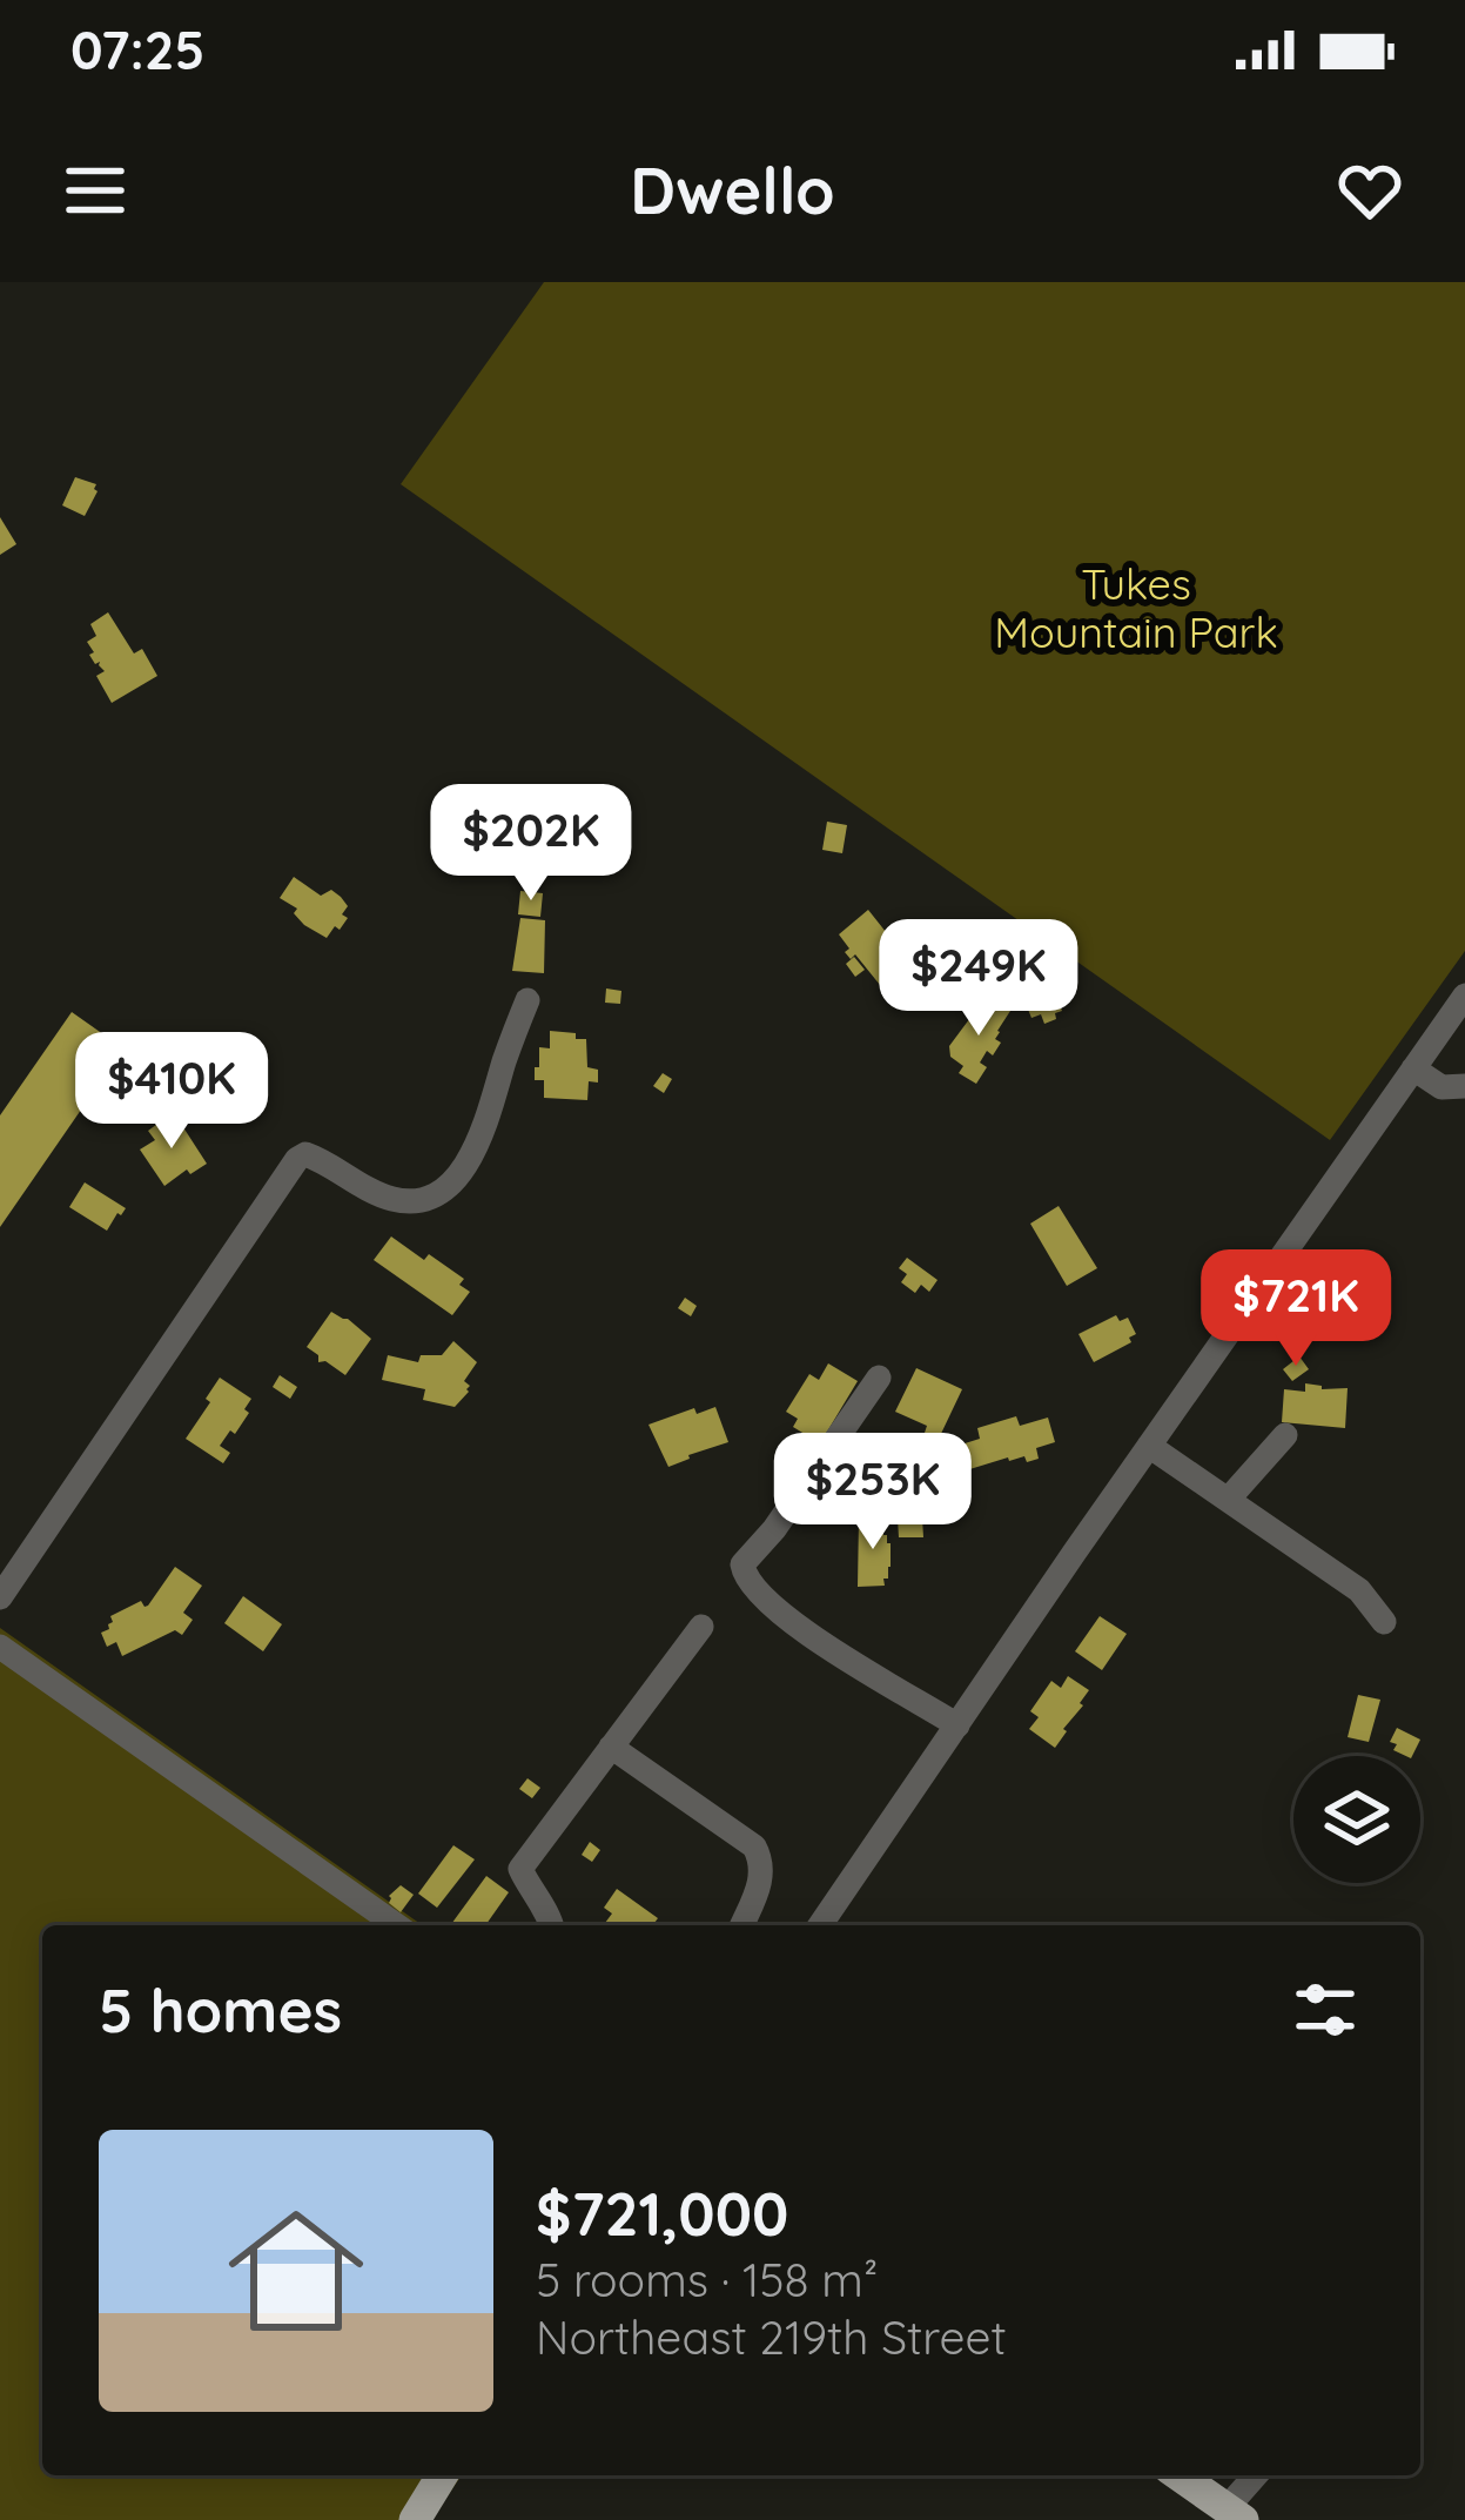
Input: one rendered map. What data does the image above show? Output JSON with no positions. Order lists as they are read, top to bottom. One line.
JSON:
{"parks":["Tukes Mountain Park"],"page":{"status":"07:25","header":"Dwello","price":["$202K","$249K","$410K","$721K","$253K"],"heading":"5 homes","list":[{"name":"$721,000","note":"5 rooms · 158 m² · Northeast 219th Street"}]}}
